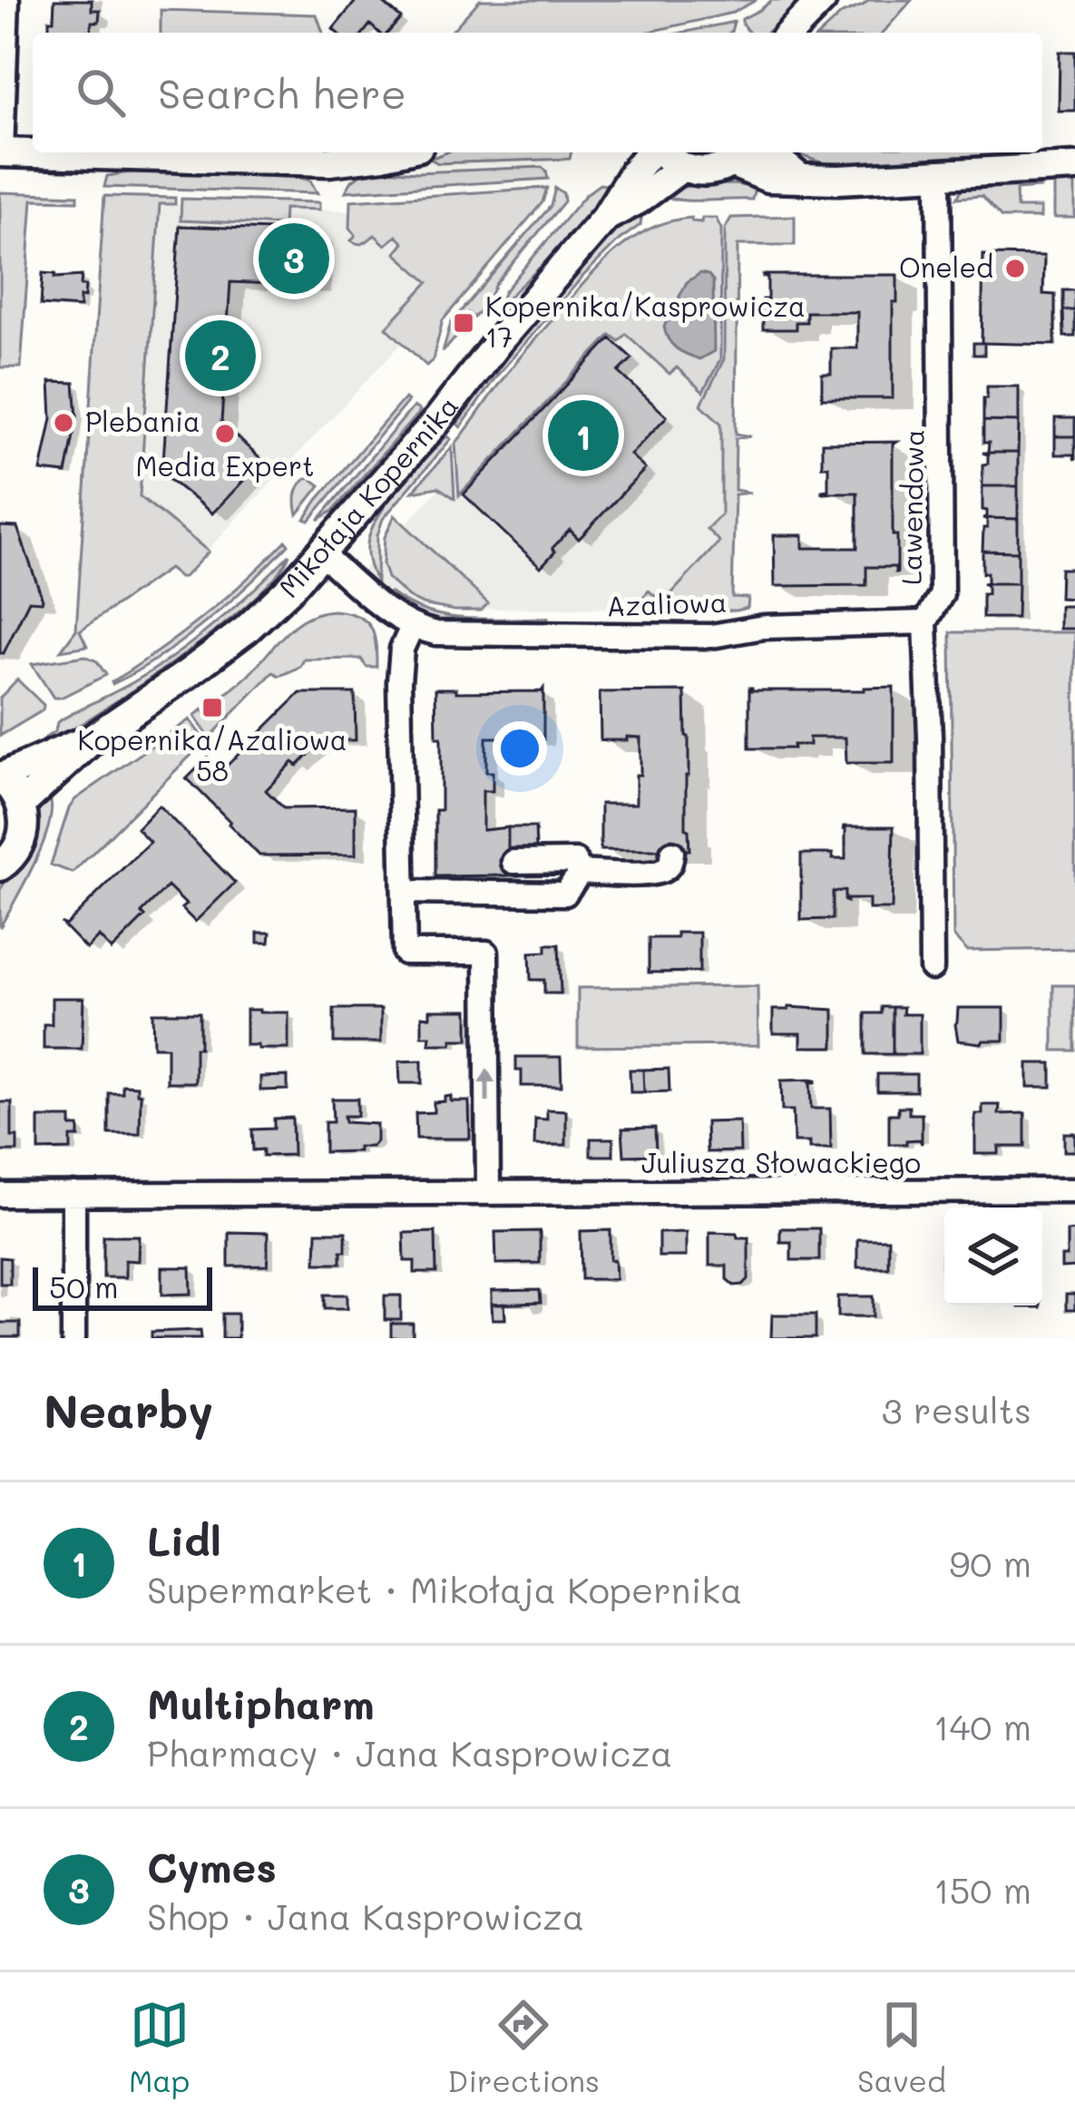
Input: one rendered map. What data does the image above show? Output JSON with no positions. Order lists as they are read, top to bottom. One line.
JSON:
{"streets":{"street":["Mikołaja Kopernika","Lawendowa","Azaliowa","Juliusza Słowackiego"]},"crossings":[["Mikołaja Kopernika","Azaliowa"],["Lawendowa","Azaliowa"]],"places":{"other":["Oneled","Plebania","Media Expert"],"transit":["Kopernika/Kasprowicza 17","Kopernika/Azaliowa 58"]},"scale_bar":"50 m","page":{"search":"Search here","pins":["3","2","1"],"scale":"50 m","heading":["Nearby","3 results"],"list":[{"mark":"1","name":"Lidl","note":"Supermarket · Mikołaja Kopernika","value":"90 m"},{"mark":"2","name":"Multipharm","note":"Pharmacy · Jana Kasprowicza","value":"140 m"},{"mark":"3","name":"Cymes","note":"Shop · Jana Kasprowicza","value":"150 m"}],"nav":["Map","Directions","Saved"]}}
